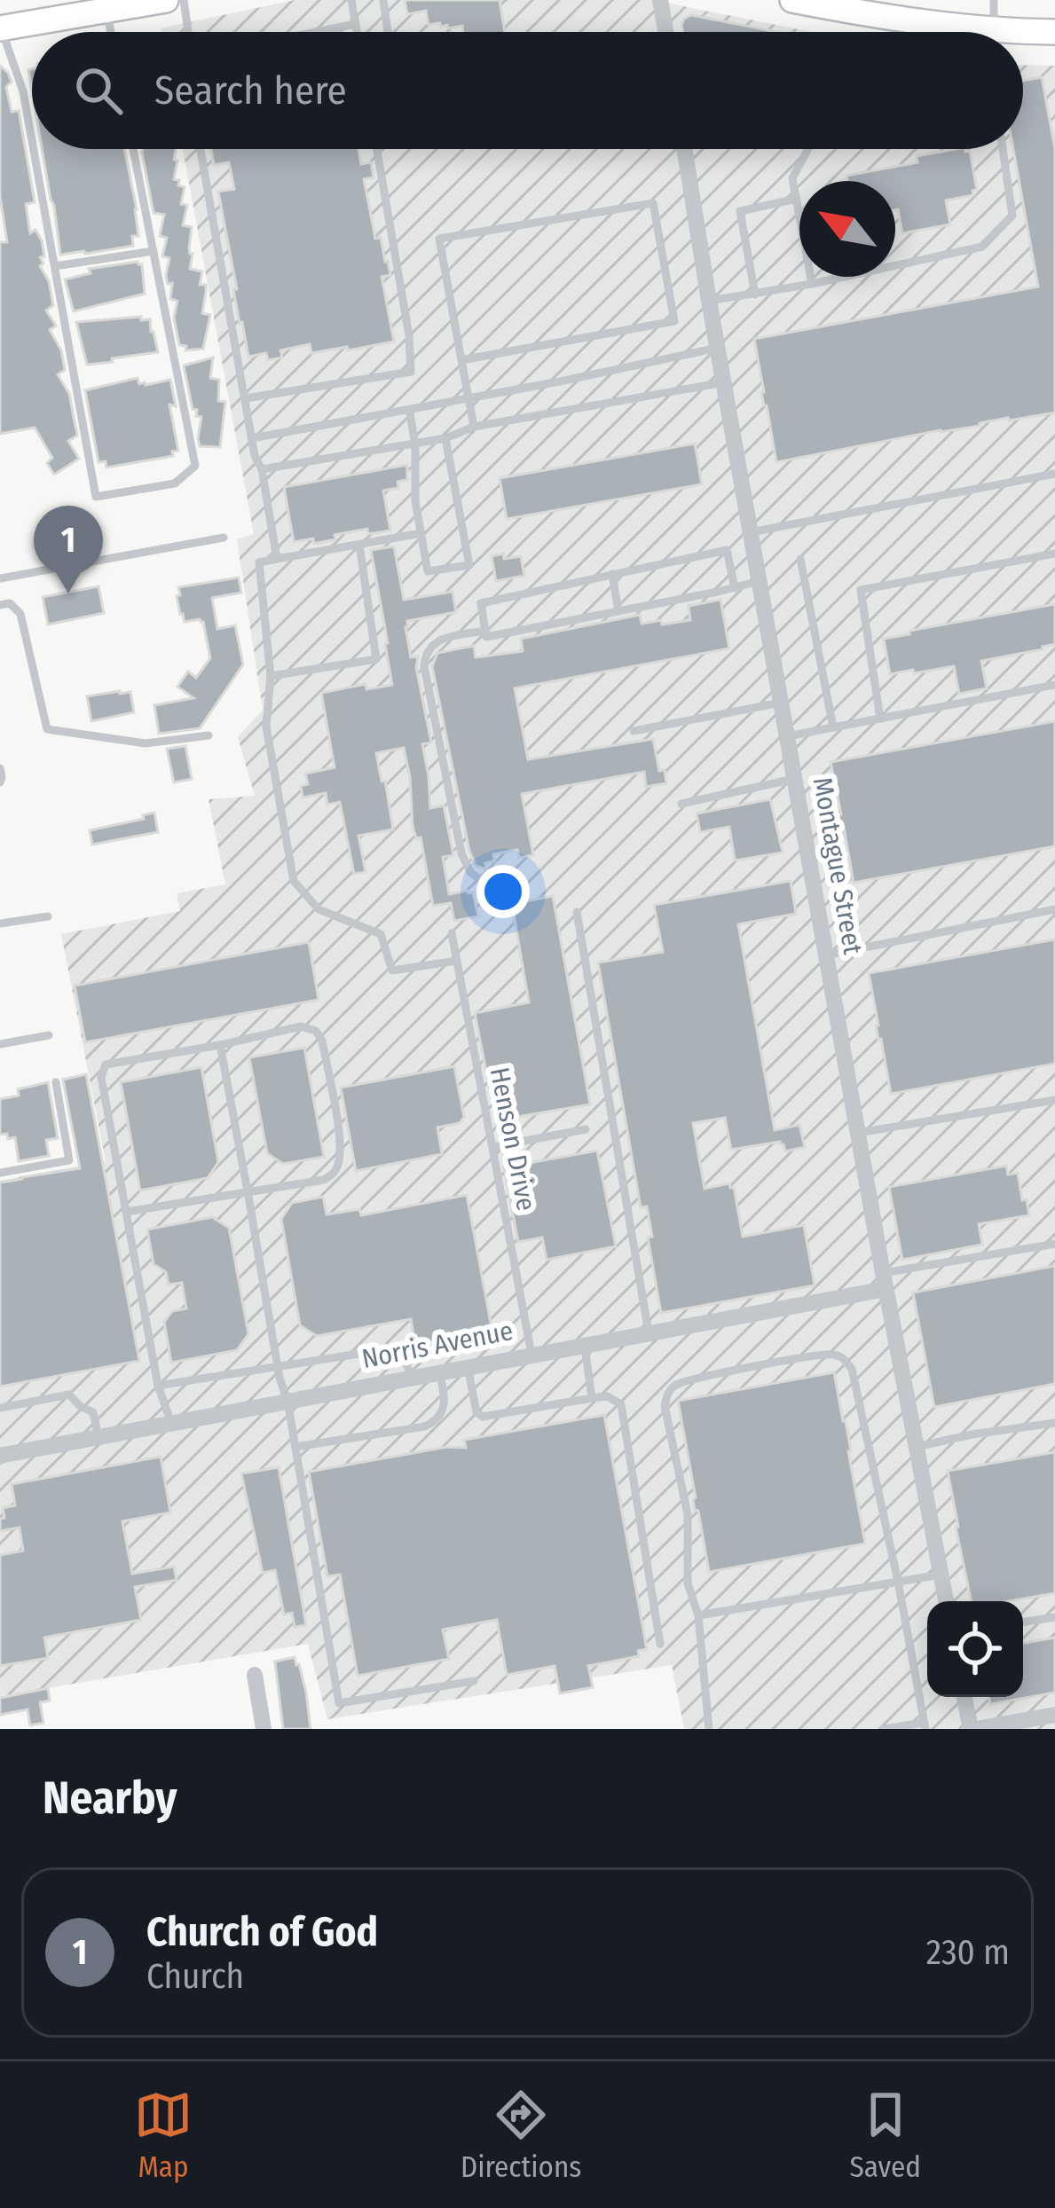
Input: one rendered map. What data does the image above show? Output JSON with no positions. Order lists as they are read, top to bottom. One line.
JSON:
{"streets":{"street":["Montague Street","Norris Avenue"],"lane":["Henson Drive"]},"crossings":[["Montague Street","Norris Avenue"],["Henson Drive","Norris Avenue"]],"north":"top left","page":{"search":"Search here","pins":"1","heading":"Nearby","list":[{"mark":"1","name":"Church of God","note":"Church","value":"230 m"}],"nav":["Map","Directions","Saved"]}}
